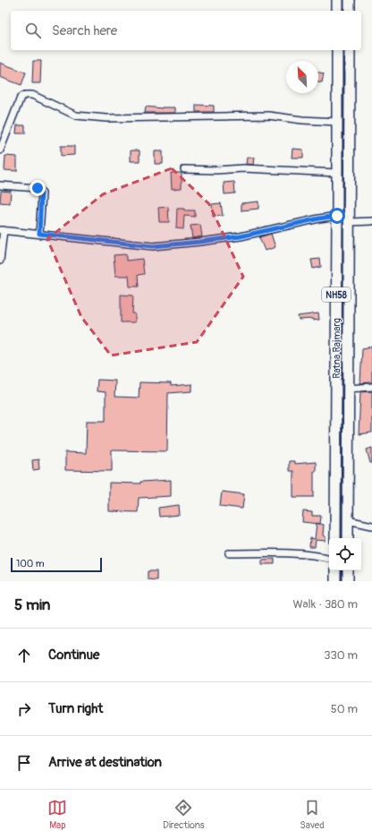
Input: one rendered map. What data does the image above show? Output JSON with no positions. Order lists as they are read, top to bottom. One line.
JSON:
{"streets":{"highway":["NH58","Ratna Rajmarg"]},"scale_bar":"100 m","north":"top left","page":{"search":"Search here","scale":"100 m","heading":["5 min","Walk · 380 m"],"list":[["Continue","330 m"],["Turn right","50 m"],"Arrive at destination"],"nav":["Map","Directions","Saved"]}}
